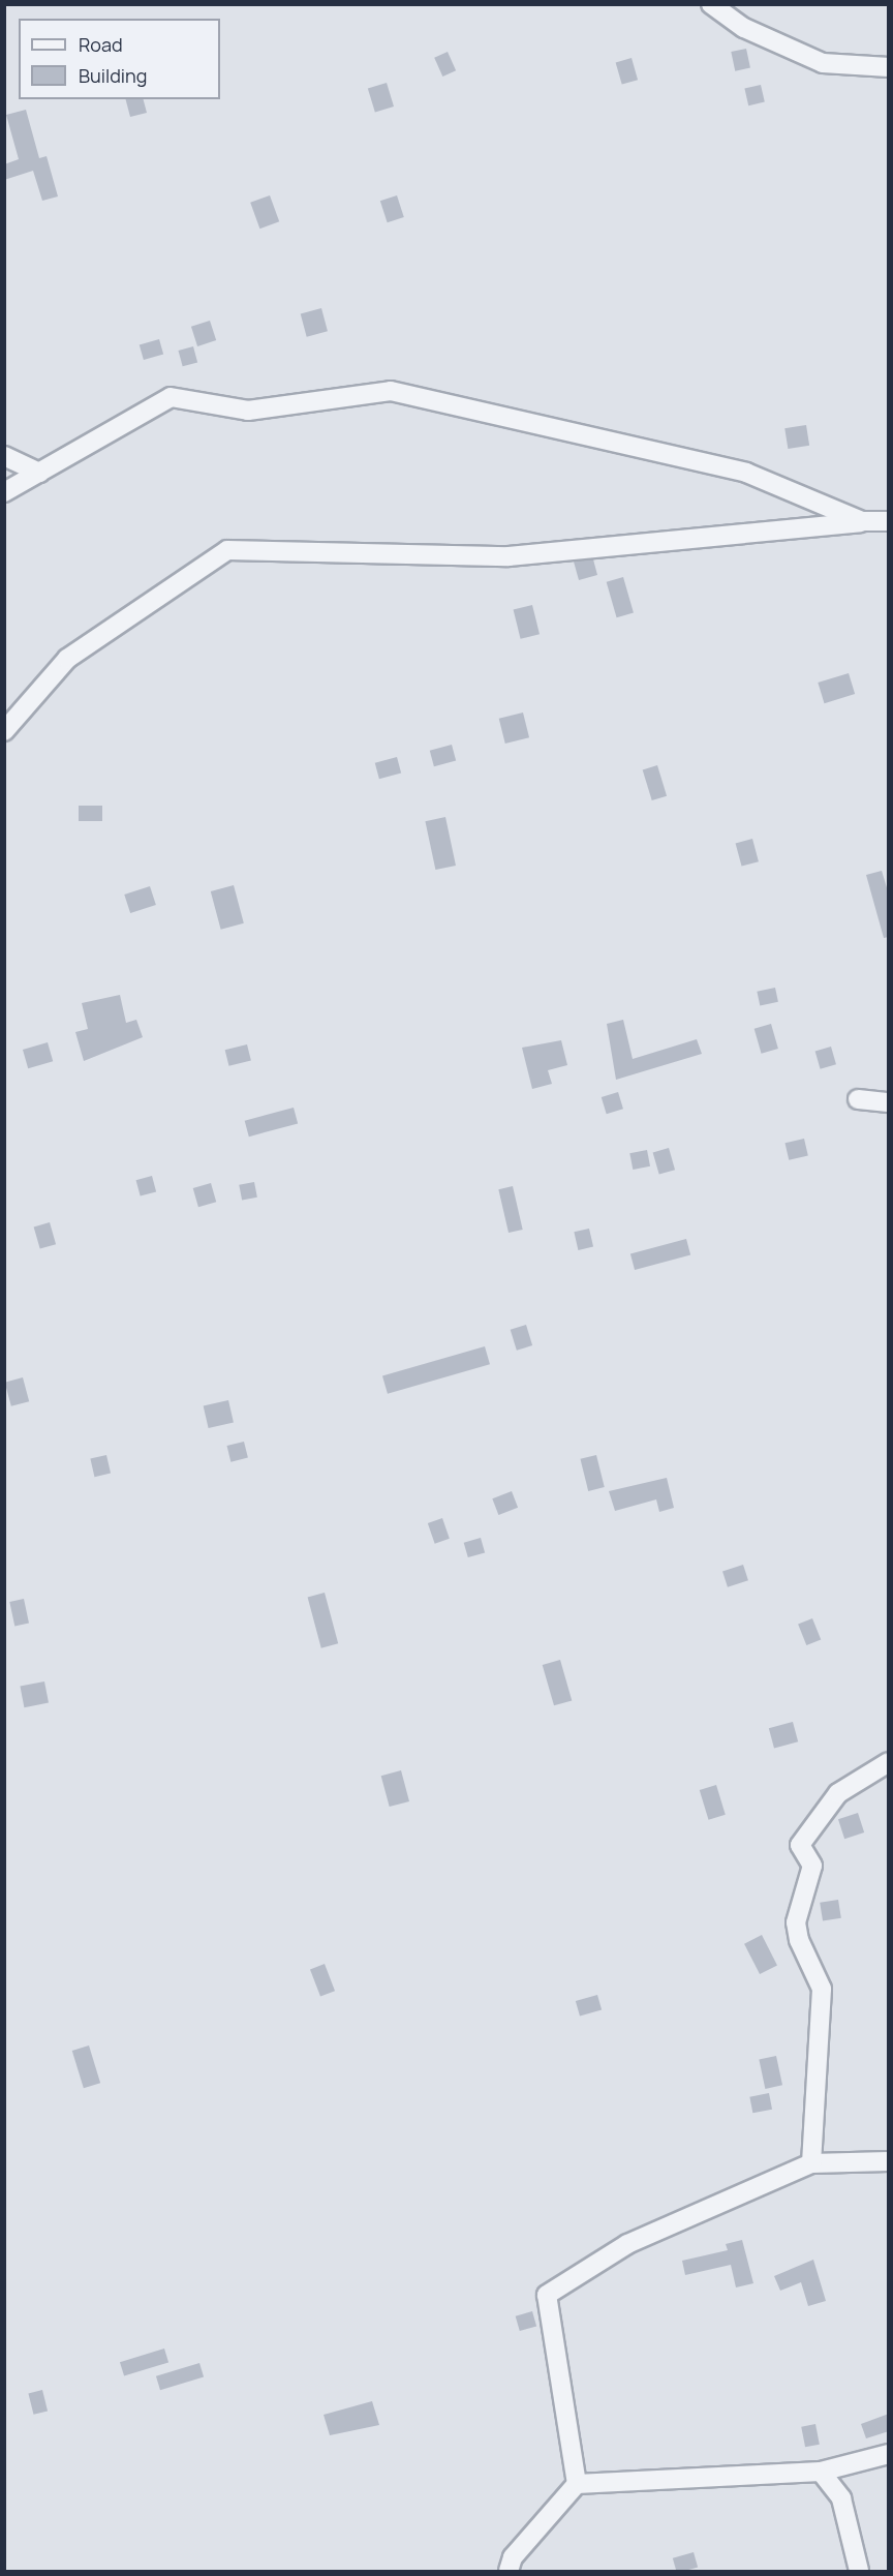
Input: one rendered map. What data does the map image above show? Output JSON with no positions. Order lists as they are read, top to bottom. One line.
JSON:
{"legend":["Road","Building"]}
